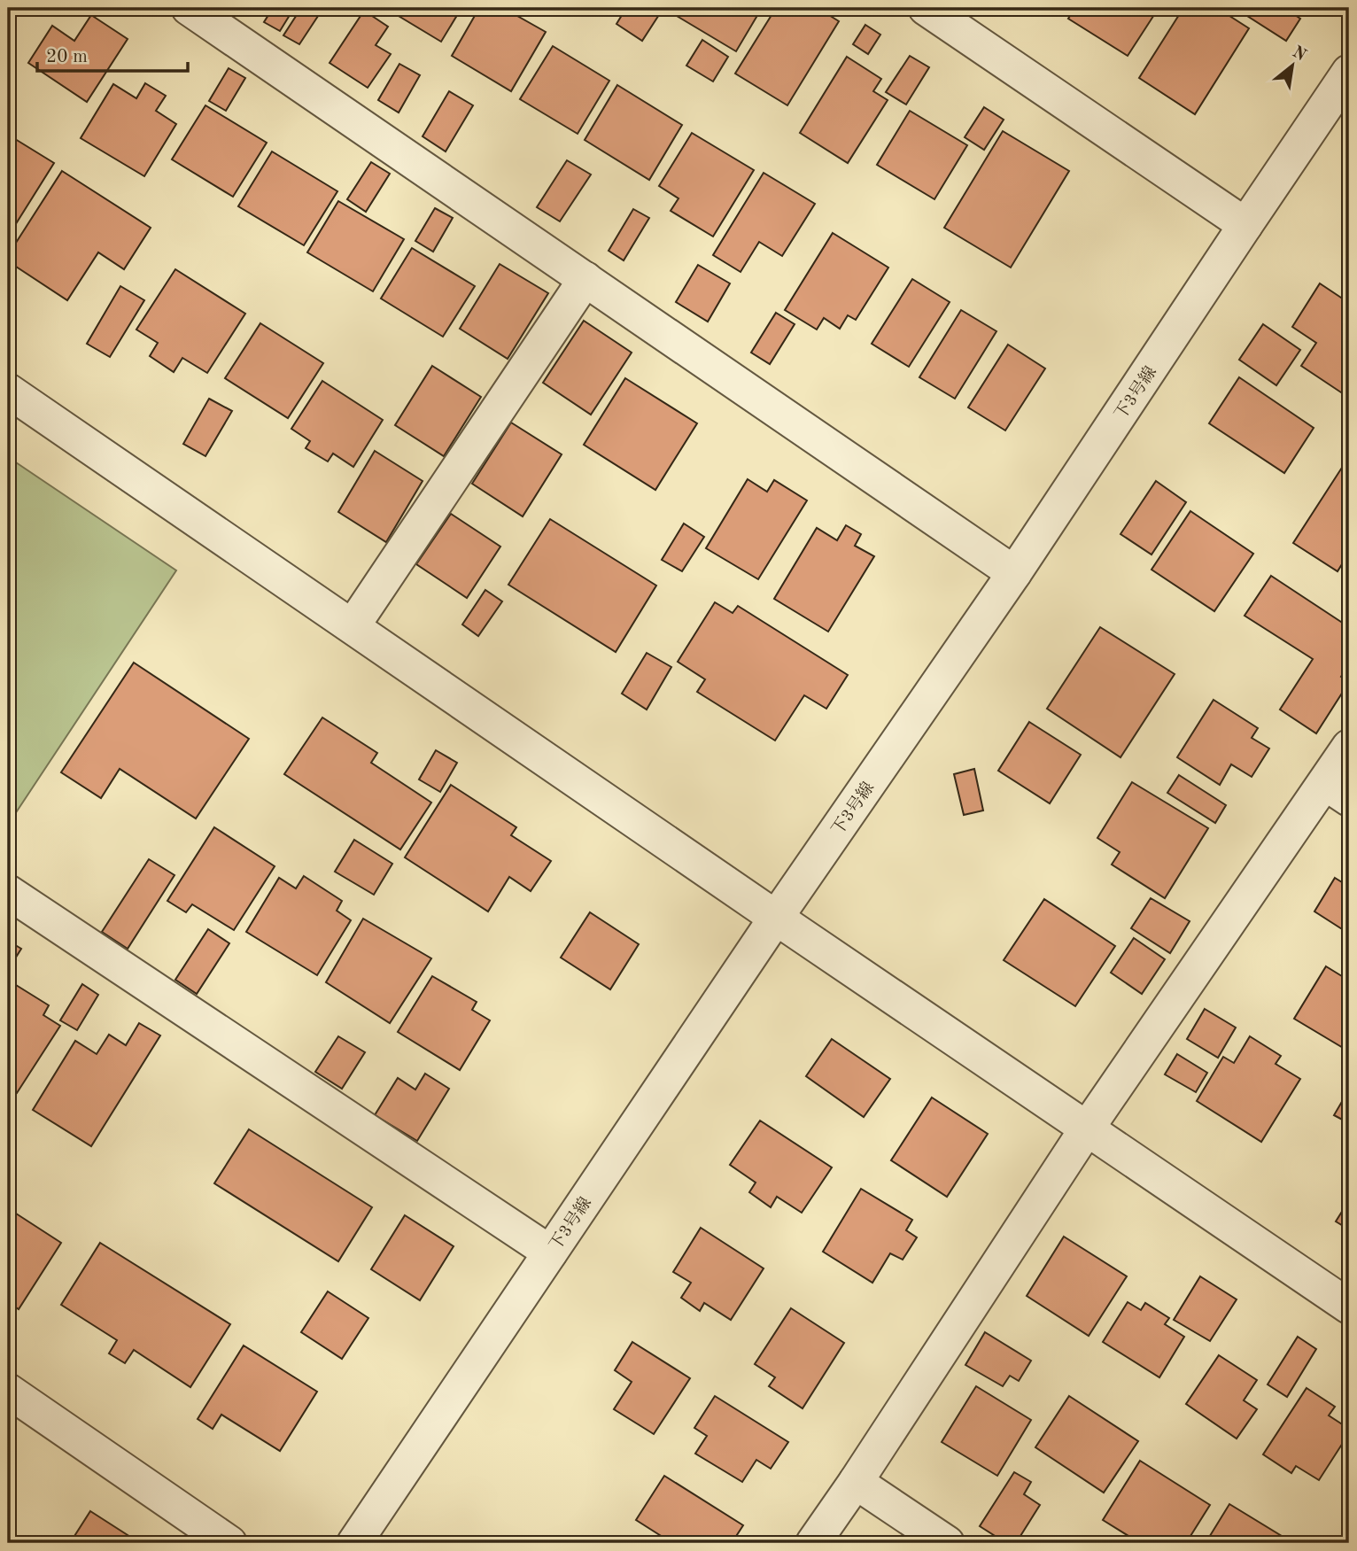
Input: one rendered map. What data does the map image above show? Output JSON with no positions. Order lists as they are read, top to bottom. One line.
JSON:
{"streets":{"street":["下3号線"]},"scale_bar":"20 m","north":"top right"}
